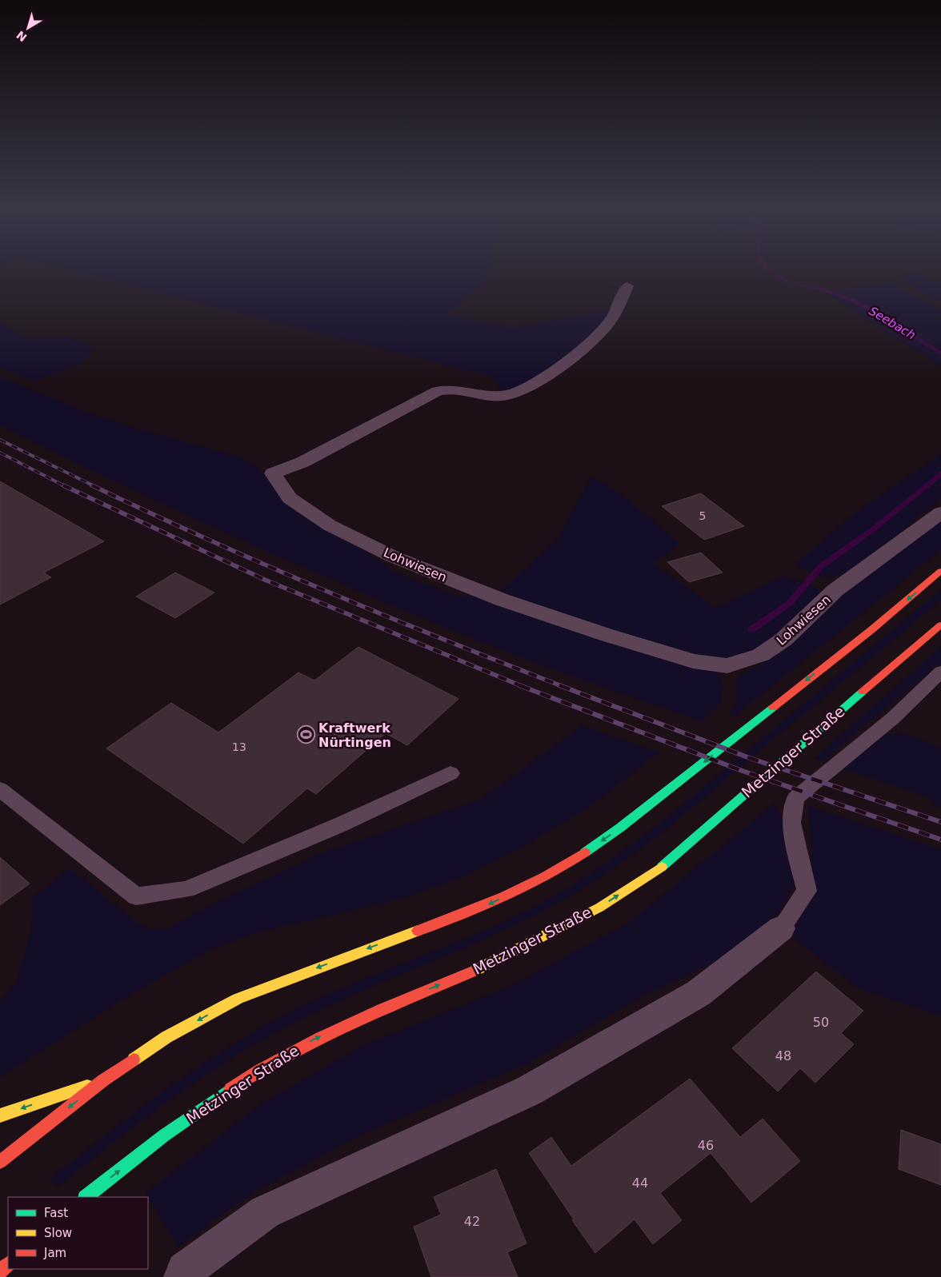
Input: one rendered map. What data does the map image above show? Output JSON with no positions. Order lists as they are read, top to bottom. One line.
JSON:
{"streets":{"main road":["Metzinger Straße"],"street":["Lohwiesen"]},"water":["Seebach"],"places":{"sports":["Kraftwerk Nürtingen"]},"house_numbers":["5","13","50","48","46","44","42"],"legend":["Fast","Slow","Jam"],"north":"bottom left"}
